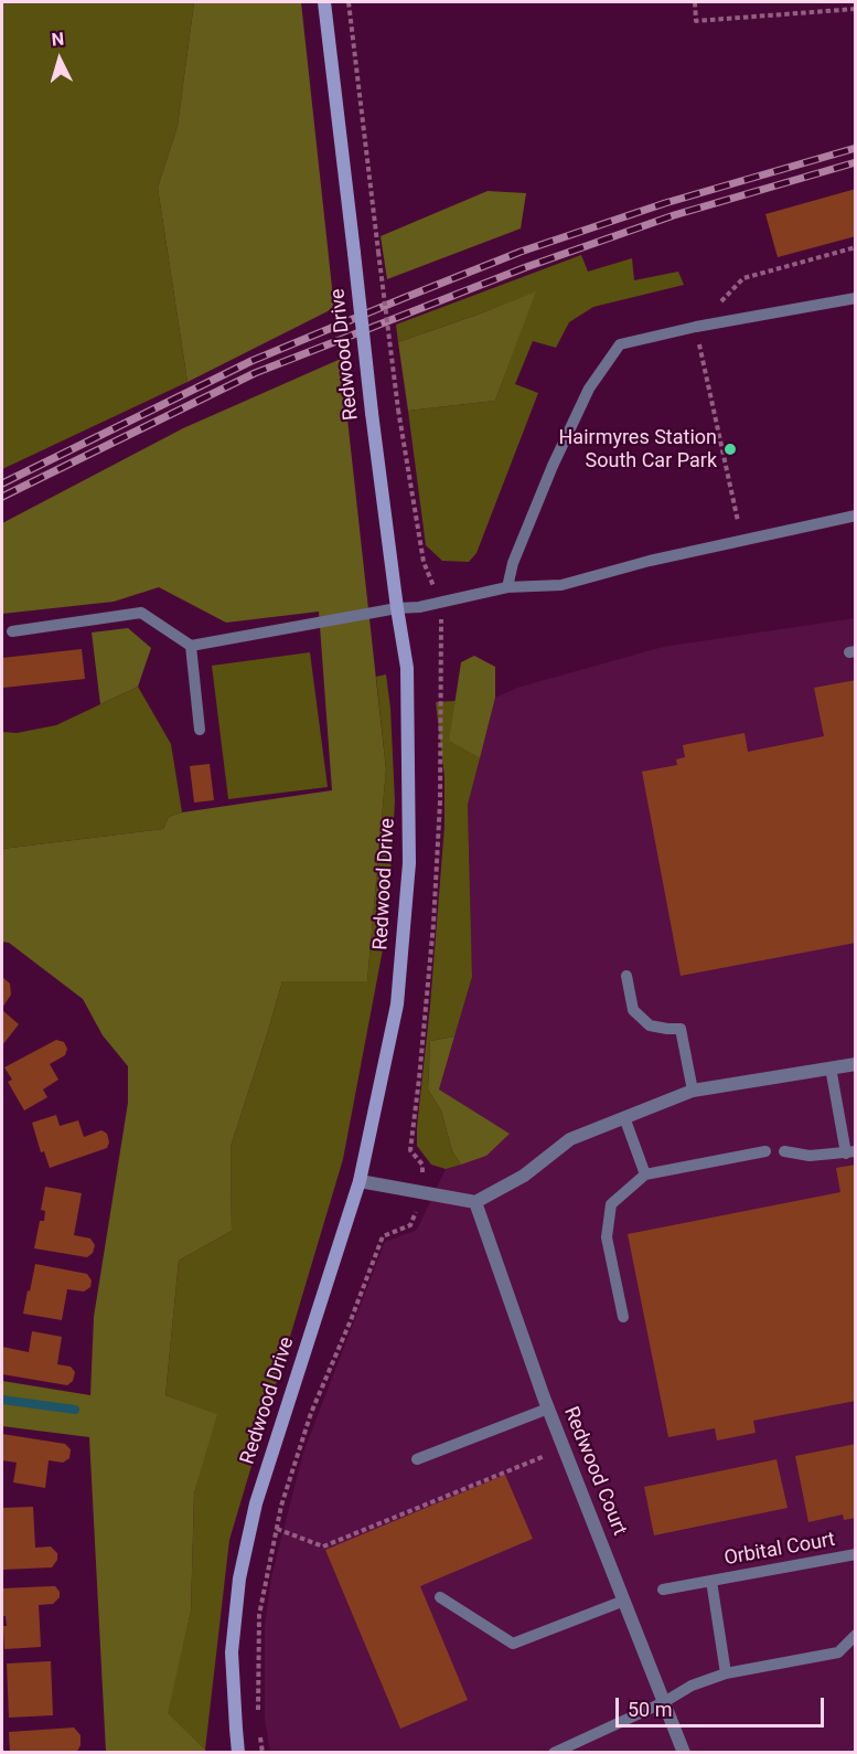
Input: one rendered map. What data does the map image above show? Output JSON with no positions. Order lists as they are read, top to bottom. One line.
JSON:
{"streets":{"street":["Redwood Drive","Redwood Court"],"lane":["Orbital Court"]},"places":["Hairmyres Station South Car Park"],"scale_bar":"50 m","north":"top"}
